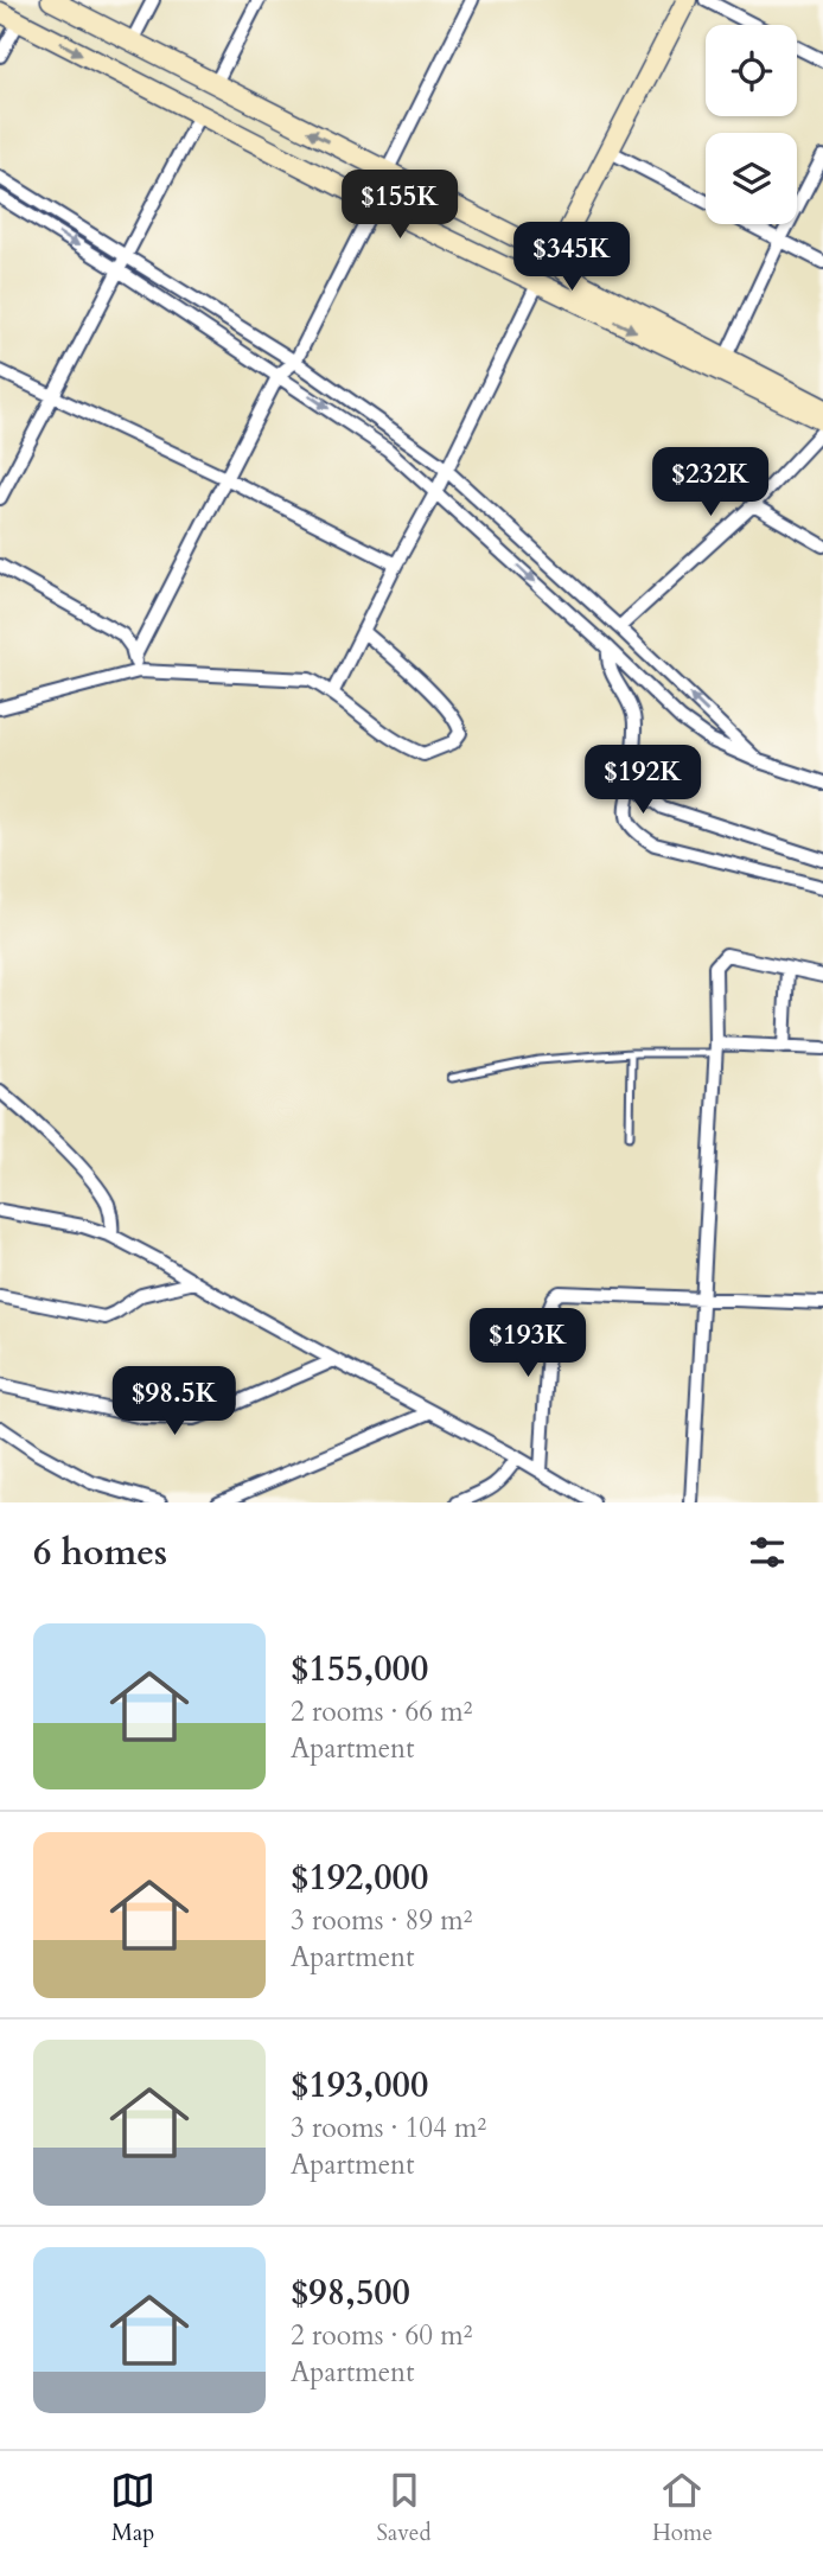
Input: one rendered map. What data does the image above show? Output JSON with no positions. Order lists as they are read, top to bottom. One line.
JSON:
{"page":{"price":["$155K","$345K","$232K","$192K","$193K","$98.5K"],"heading":"6 homes","list":[{"name":"$155,000","note":"2 rooms · 66 m² · Apartment"},{"name":"$192,000","note":"3 rooms · 89 m² · Apartment"},{"name":"$193,000","note":"3 rooms · 104 m² · Apartment"},{"name":"$98,500","note":"2 rooms · 60 m² · Apartment"}],"tabs":["Map","Saved","Home"]}}
